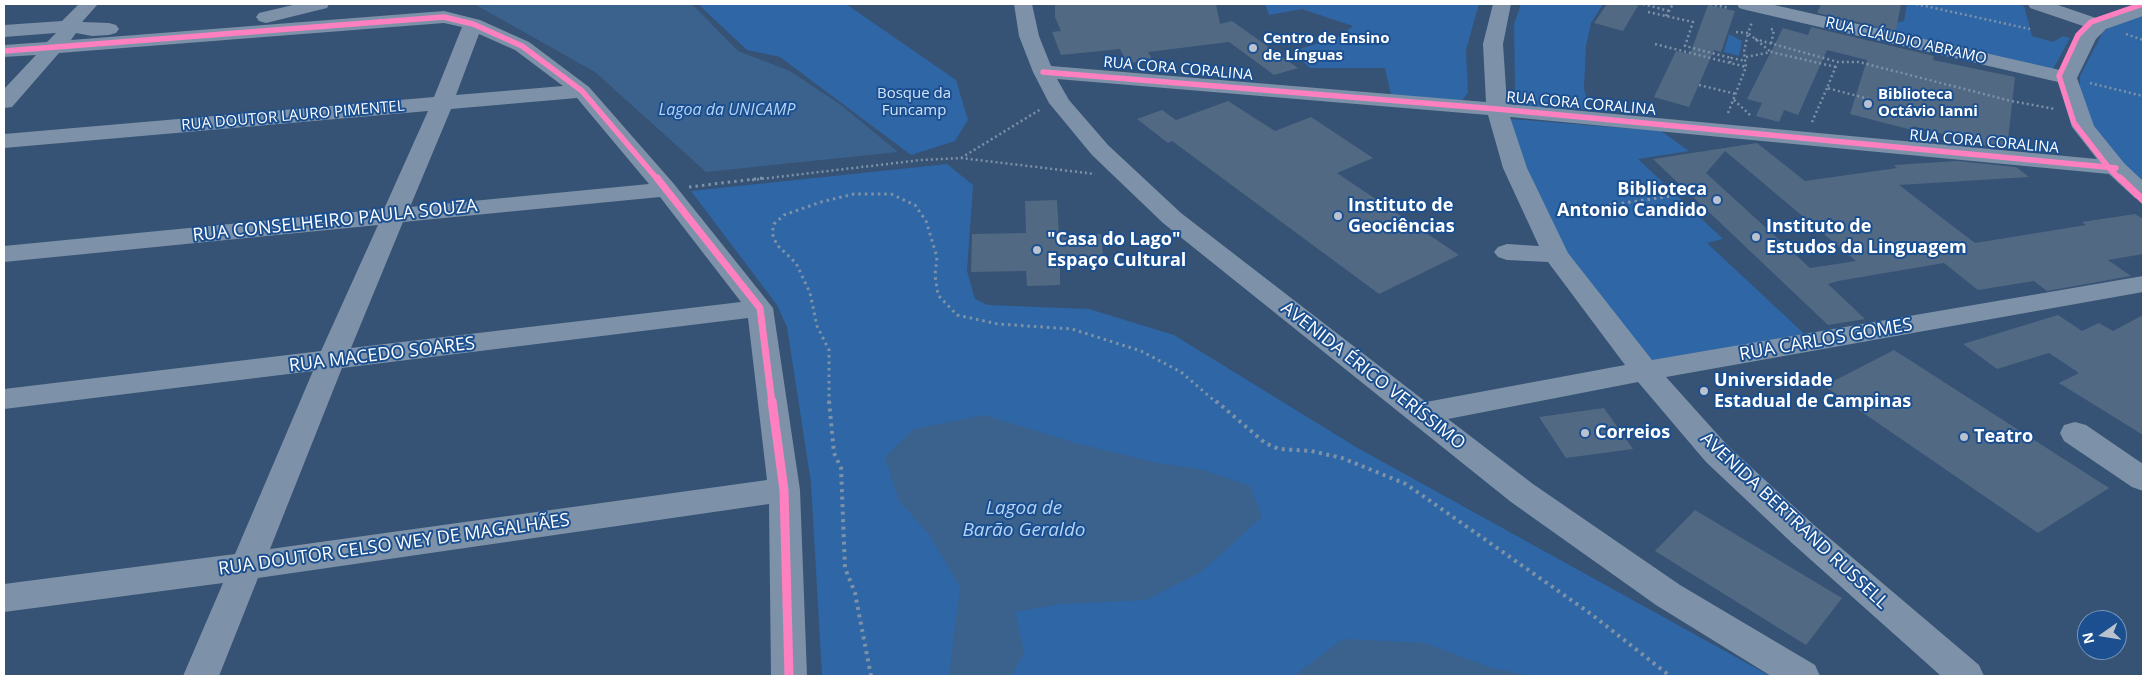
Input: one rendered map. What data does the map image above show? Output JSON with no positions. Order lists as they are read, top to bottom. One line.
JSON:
{"streets":{"street":["RUA CLÁUDIO ABRAMO","RUA CORA CORALINA","RUA DOUTOR LAURO PIMENTEL","RUA CONSELHEIRO PAULA SOUZA","RUA CARLOS GOMES","RUA MACEDO SOARES","AVENIDA ÉRICO VERÍSSIMO","AVENIDA BERTRAND RUSSELL","RUA DOUTOR CELSO WEY DE MAGALHÃES"]},"crossings":[["RUA CORA CORALINA","AVENIDA ÉRICO VERÍSSIMO"],["RUA CORA CORALINA","AVENIDA BERTRAND RUSSELL"],["RUA CARLOS GOMES","AVENIDA ÉRICO VERÍSSIMO"],["RUA CARLOS GOMES","AVENIDA BERTRAND RUSSELL"]],"water":["Lagoa da UNICAMP","Lagoa de Barão Geraldo"],"parks":["Bosque da Funcamp"],"places":["Centro de Ensino de Línguas","Biblioteca Octávio Ianni","Biblioteca Antonio Candido","Instituto de Geociências","Instituto de Estudos da Linguagem","\"Casa do Lago\" Espaço Cultural","Universidade Estadual de Campinas","Correios","Teatro"],"north":"left"}
